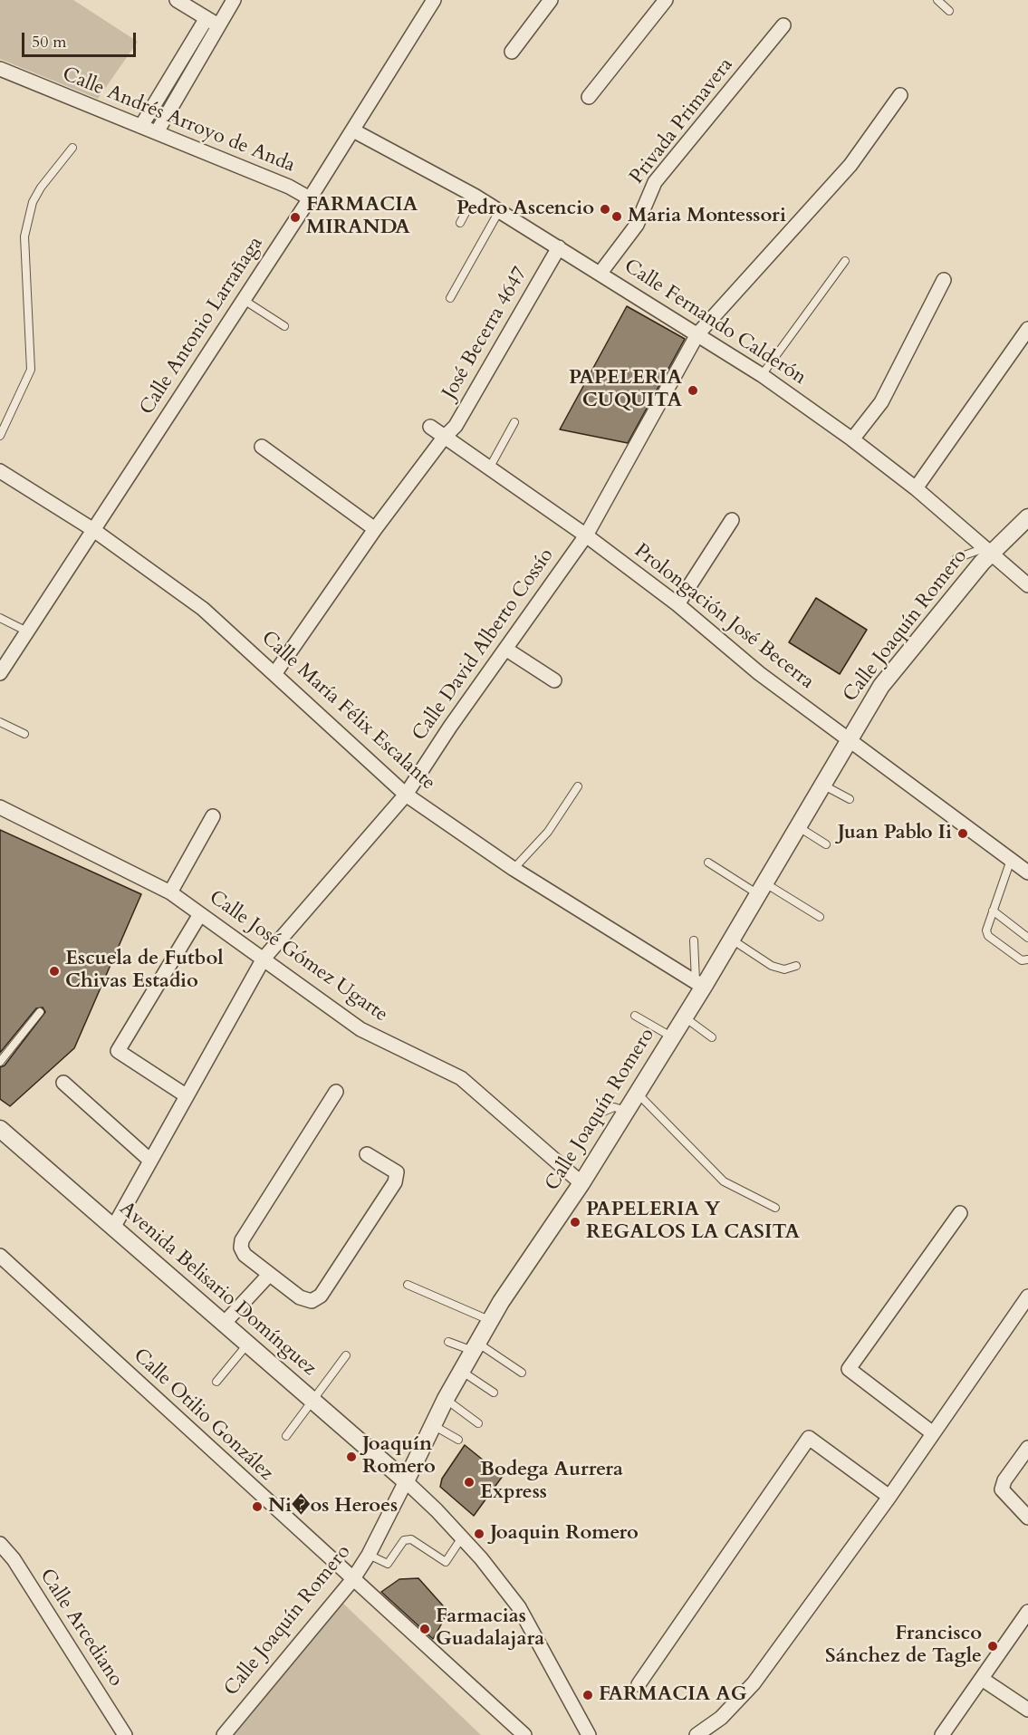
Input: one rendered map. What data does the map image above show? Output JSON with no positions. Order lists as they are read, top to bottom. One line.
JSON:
{"streets":{"street":["Calle Andrés Arroyo de Anda","Privada Primavera","Calle Fernando Calderón","Calle Antonio Larrañaga","José Becerra 4647","Prolongación José Becerra","Calle Joaquín Romero","Calle David Alberto Cossío","Calle María Félix Escalante","Calle José Gómez Ugarte","Avenida Belisario Domínguez","Calle Otilio González","Calle Arcediano"]},"crossings":[["Calle Andrés Arroyo de Anda","Calle Antonio Larrañaga"],["Privada Primavera","Calle Fernando Calderón"],["Calle Fernando Calderón","Calle Antonio Larrañaga"],["Calle Fernando Calderón","José Becerra 4647"],["Calle Fernando Calderón","Calle Joaquín Romero"],["Calle Fernando Calderón","Calle David Alberto Cossío"],["Calle Antonio Larrañaga","Calle María Félix Escalante"],["José Becerra 4647","Prolongación José Becerra"],["José Becerra 4647","Calle María Félix Escalante"],["Prolongación José Becerra","Calle Joaquín Romero"],["Prolongación José Becerra","Calle David Alberto Cossío"],["Calle Joaquín Romero","Calle María Félix Escalante"],["Calle Joaquín Romero","Calle José Gómez Ugarte"],["Calle Joaquín Romero","Avenida Belisario Domínguez"],["Calle Joaquín Romero","Calle Otilio González"],["Calle David Alberto Cossío","Calle María Félix Escalante"],["Calle David Alberto Cossío","Calle José Gómez Ugarte"],["Calle David Alberto Cossío","Avenida Belisario Domínguez"]],"places":["Pedro Ascencio","Maria Montessori","FARMACIA MIRANDA","PAPELERIA CUQUITA","Juan Pablo Ii","Escuela de Futbol Chivas Estadio","PAPELERIA Y REGALOS LA CASITA","Joaquín Romero","Bodega Aurrera Express","Ni�os Heroes","Joaquin Romero","Farmacias Guadalajara","Francisco Sánchez de Tagle","FARMACIA AG"],"scale_bar":"50 m"}
